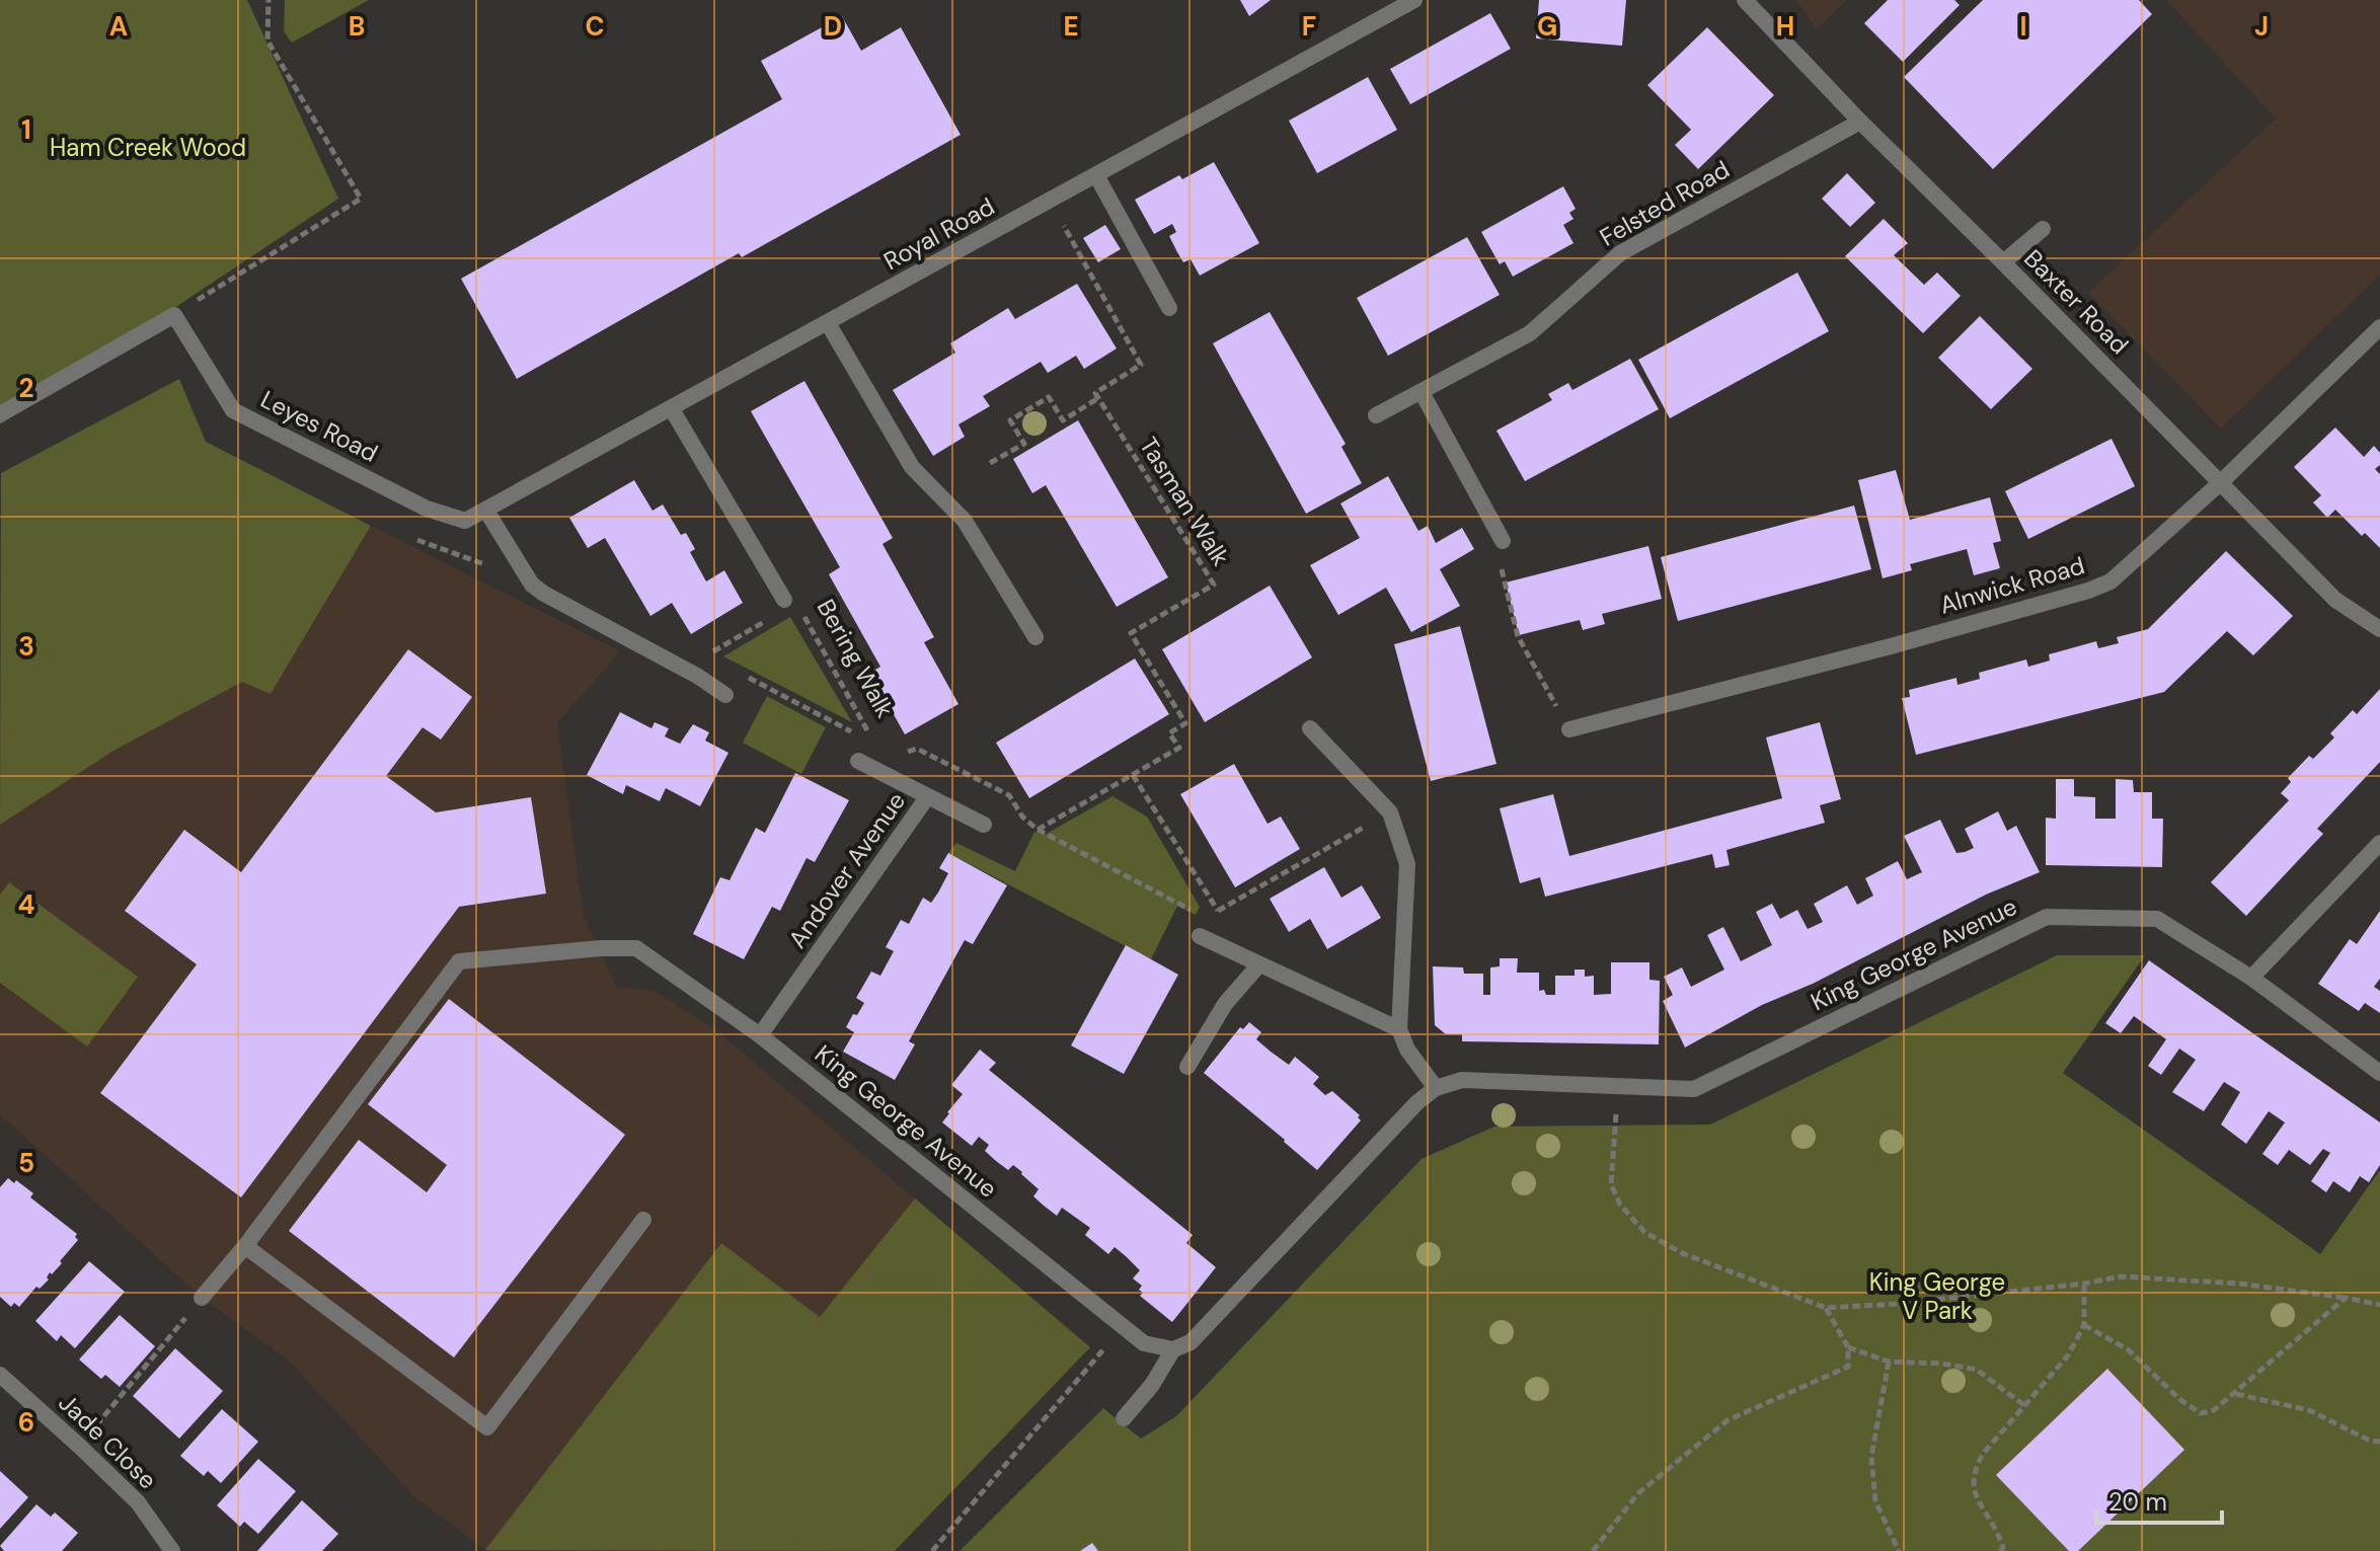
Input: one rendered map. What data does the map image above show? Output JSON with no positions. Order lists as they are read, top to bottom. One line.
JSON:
{"streets":{"street":["Felsted Road","Royal Road","Baxter Road","Leyes Road","Alnwick Road","Bering Walk","Andover Avenue","King George Avenue","Jade Close"],"path":["Tasman Walk"]},"crossings":[["Felsted Road","Baxter Road"],["Royal Road","Leyes Road"],["Royal Road","Bering Walk"],["Baxter Road","Alnwick Road"],["Andover Avenue","King George Avenue"]],"parks":["Ham Creek Wood","King George V Park"],"scale_bar":"20 m","grid":{"columns":["A","B","C","D","E","F","G","H","I","J"],"rows":["1","2","3","4","5","6"]}}
